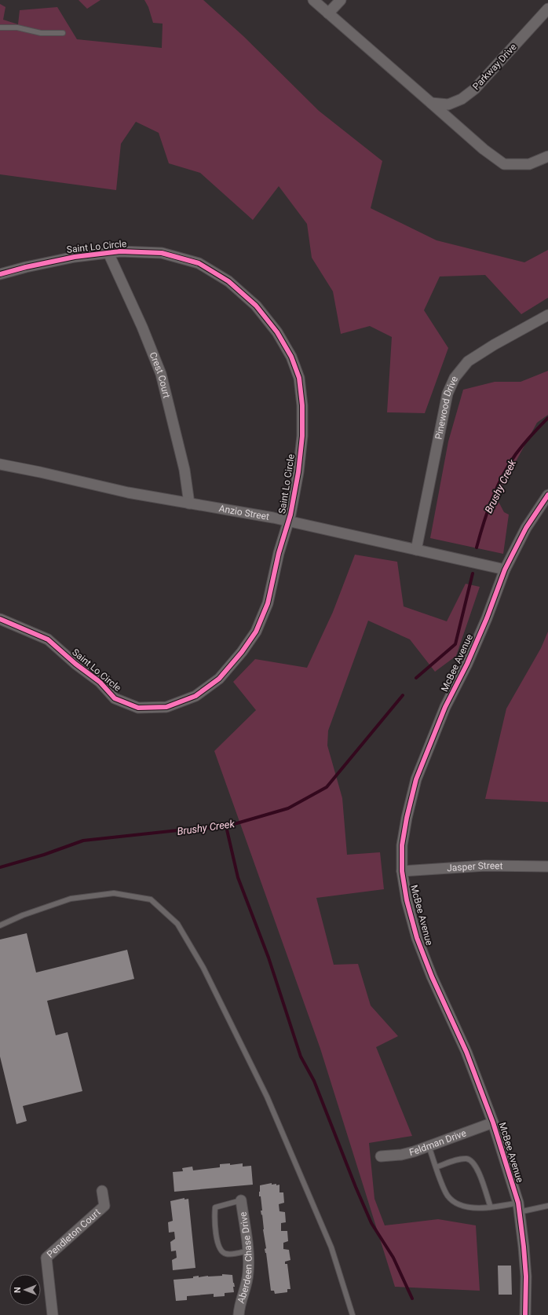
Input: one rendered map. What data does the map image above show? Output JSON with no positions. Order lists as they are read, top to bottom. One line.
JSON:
{"streets":{"street":["Parkway Drive","Saint Lo Circle","Crest Court","Pinewood Drive","Anzio Street","McBee Avenue","Jasper Street","Feldman Drive","Pendleton Court","Aberdeen Chase Drive"]},"crossings":[["Saint Lo Circle","Crest Court"],["Saint Lo Circle","Anzio Street"],["Crest Court","Anzio Street"],["Pinewood Drive","Anzio Street"],["Anzio Street","McBee Avenue"],["McBee Avenue","Jasper Street"],["McBee Avenue","Feldman Drive"]],"water":["Brushy Creek"],"north":"left"}
